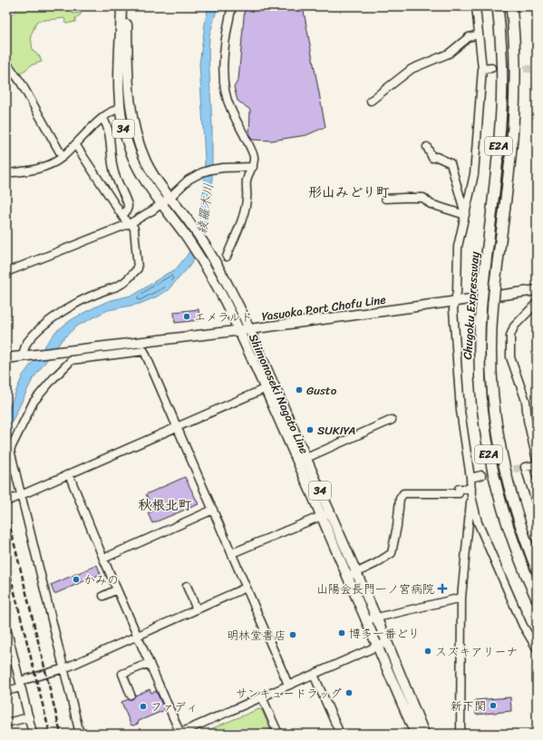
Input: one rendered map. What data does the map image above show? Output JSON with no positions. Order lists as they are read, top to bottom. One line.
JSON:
{"streets":{"highway":["E2A","Chugoku Expressway"],"main road":["34","Yasuoka Port Chofu Line","Shimonoseki Nagato Line"]},"crossings":[["Yasuoka Port Chofu Line","Shimonoseki Nagato Line"]],"districts":["形山みどり町","秋根北町"],"water":["綾羅木川"],"places":{"other":["エメラルド","Gusto","SUKIYA","かみの","博多一番どり","明林堂書店","スズキアリーナ","サンキュードラッグ","新下関","ファディ"],"health":["山陽会長門一ノ宮病院"]}}
